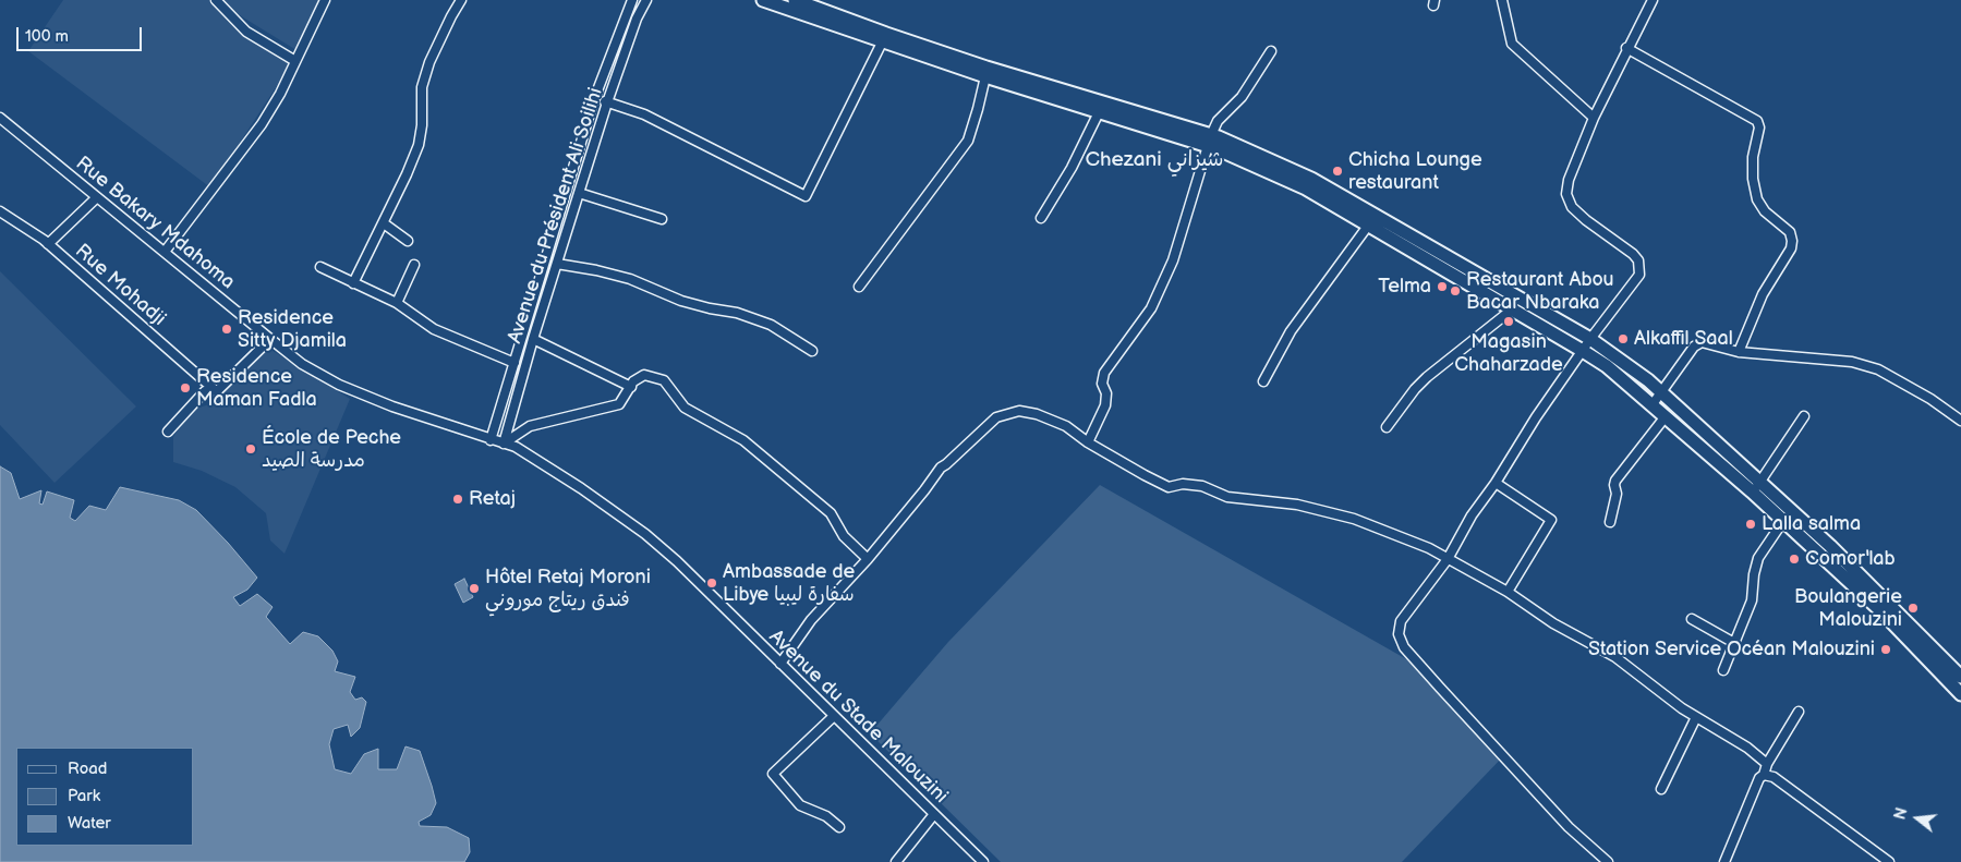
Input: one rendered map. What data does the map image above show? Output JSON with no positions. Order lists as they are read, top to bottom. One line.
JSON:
{"streets":{"street":["Avenue du Président Ali Soilihi","Rue Bakary Mdahoma","Rue Mohadji","Avenue du Stade Malouzini"]},"crossings":[["Avenue du Président Ali Soilihi","Rue Bakary Mdahoma"],["Avenue du Président Ali Soilihi","Avenue du Stade Malouzini"],["Rue Bakary Mdahoma","Avenue du Stade Malouzini"]],"districts":["Chezani شيزاني"],"places":["Chicha Lounge restaurant","Telma","Restaurant Abou Bacar Nbaraka","Magasin Chaharzade","Residence Sitty Djamila","Alkaffil Saal","Residence Maman Fadla","École de Peche مدرسة الصيد","Retaj","Lalla salma","Comor'lab","Ambassade de Libye سفارة ليبيا","Hôtel Retaj Moroni فندق ريتاج موروني","Boulangerie Malouzini","Station Service Océan Malouzini"],"legend":["Road","Park","Water"],"scale_bar":"100 m","north":"left"}
